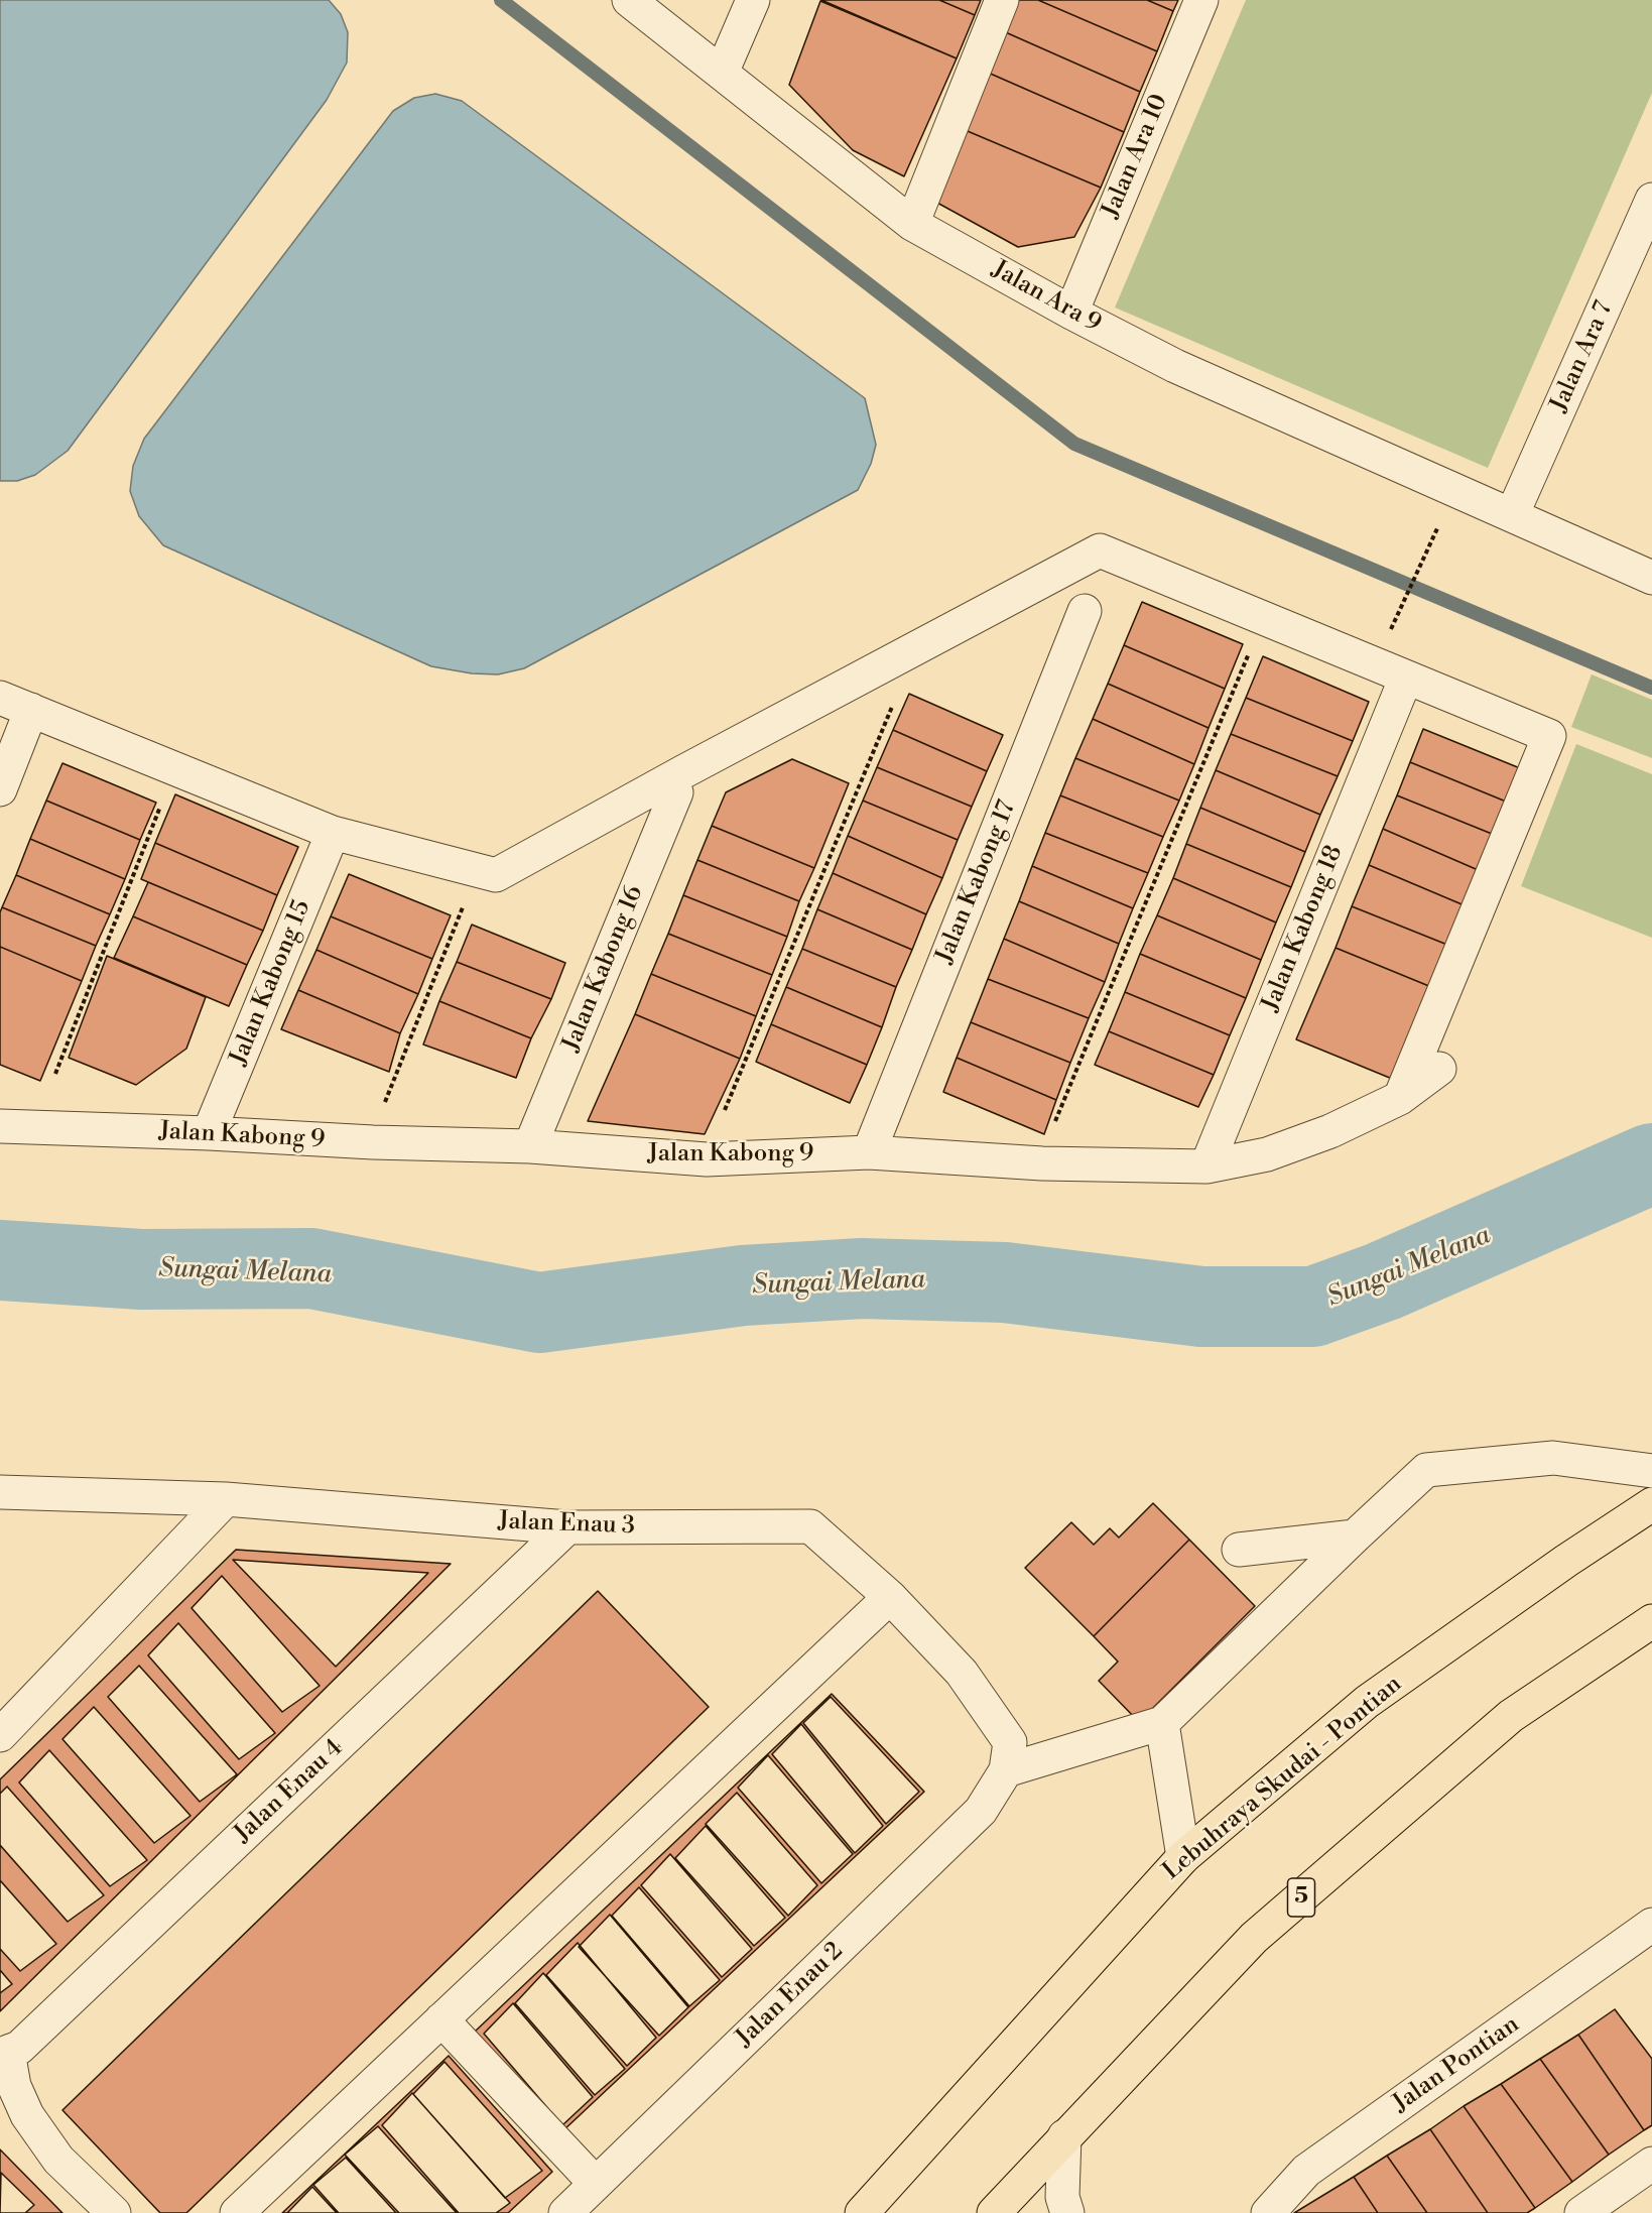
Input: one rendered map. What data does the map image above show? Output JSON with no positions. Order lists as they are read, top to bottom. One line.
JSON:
{"streets":{"highway":["Lebuhraya Skudai - Pontian","5"],"street":["Jalan Ara 10","Jalan Ara 9","Jalan Ara 7","Jalan Kabong 17","Jalan Kabong 18","Jalan Kabong 16","Jalan Kabong 15","Jalan Kabong 9","Jalan Enau 3","Jalan Enau 4","Jalan Enau 2","Jalan Pontian"]},"crossings":[["Jalan Ara 10","Jalan Ara 9"],["Jalan Ara 9","Jalan Ara 7"],["Jalan Kabong 17","Jalan Kabong 9"],["Jalan Kabong 18","Jalan Kabong 9"],["Jalan Kabong 16","Jalan Kabong 9"],["Jalan Kabong 15","Jalan Kabong 9"],["Jalan Enau 3","Jalan Enau 4"],["Jalan Enau 3","Jalan Enau 2"]],"water":["Sungai Melana"]}
